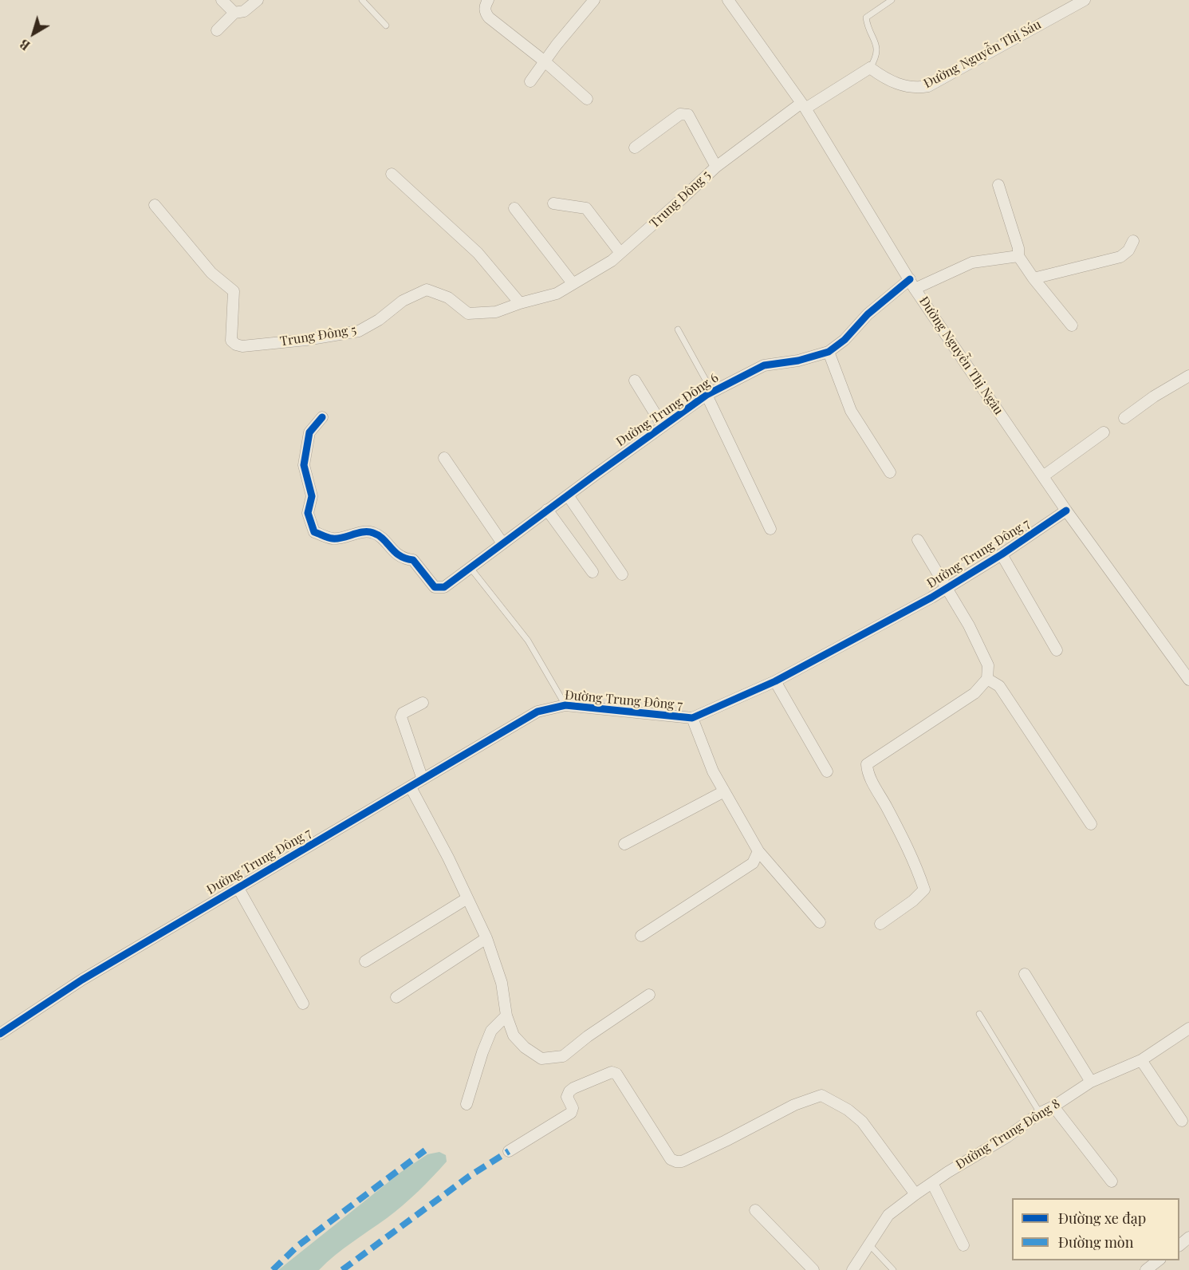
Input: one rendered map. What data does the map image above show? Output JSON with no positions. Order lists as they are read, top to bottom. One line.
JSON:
{"streets":{"street":["Đường Nguyễn Thị Sáu","Trung Đông 5","Đường Nguyễn Thị Ngâu","Đường Trung Đông 6","Đường Trung Đông 7","Đường Trung Đông 8"]},"crossings":[["Trung Đông 5","Đường Nguyễn Thị Ngâu"],["Đường Nguyễn Thị Ngâu","Đường Trung Đông 6"],["Đường Nguyễn Thị Ngâu","Đường Trung Đông 7"]],"legend":["Đường xe đạp","Đường mòn"],"north":"bottom left"}
